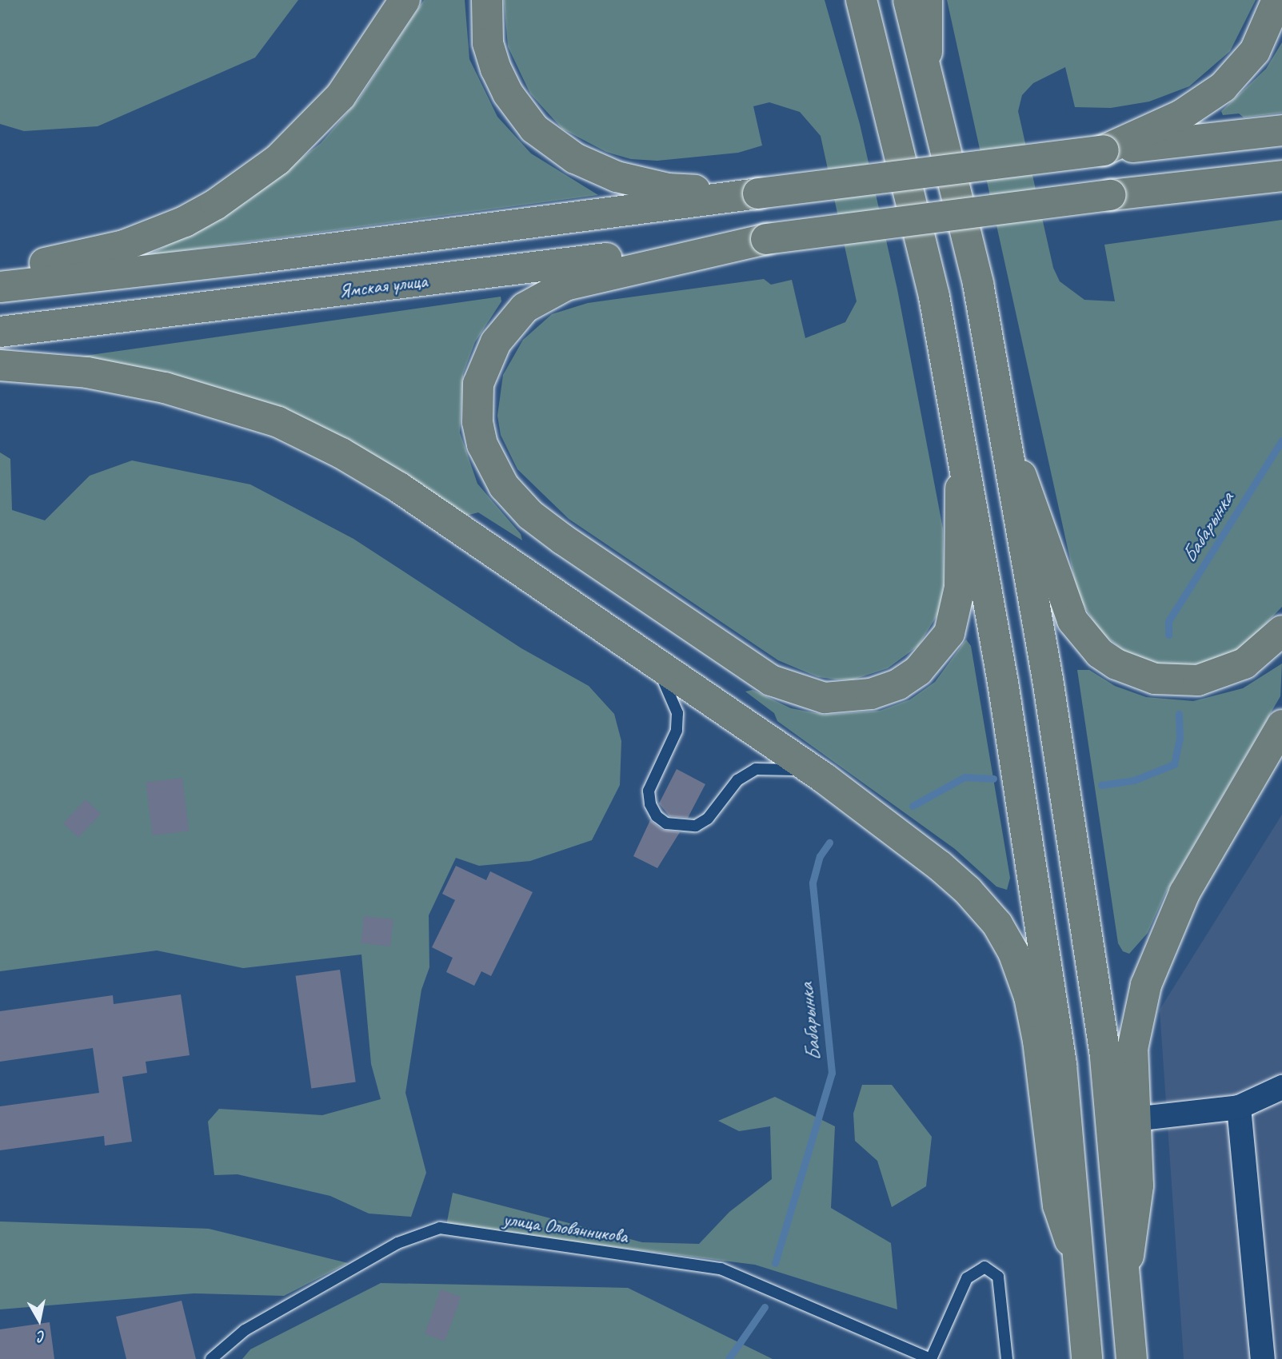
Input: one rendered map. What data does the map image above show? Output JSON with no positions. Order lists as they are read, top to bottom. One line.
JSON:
{"streets":{"main road":["Ямская улица"],"lane":["улица Оловянникова"]},"water":["Бабарынка"],"north":"bottom"}
